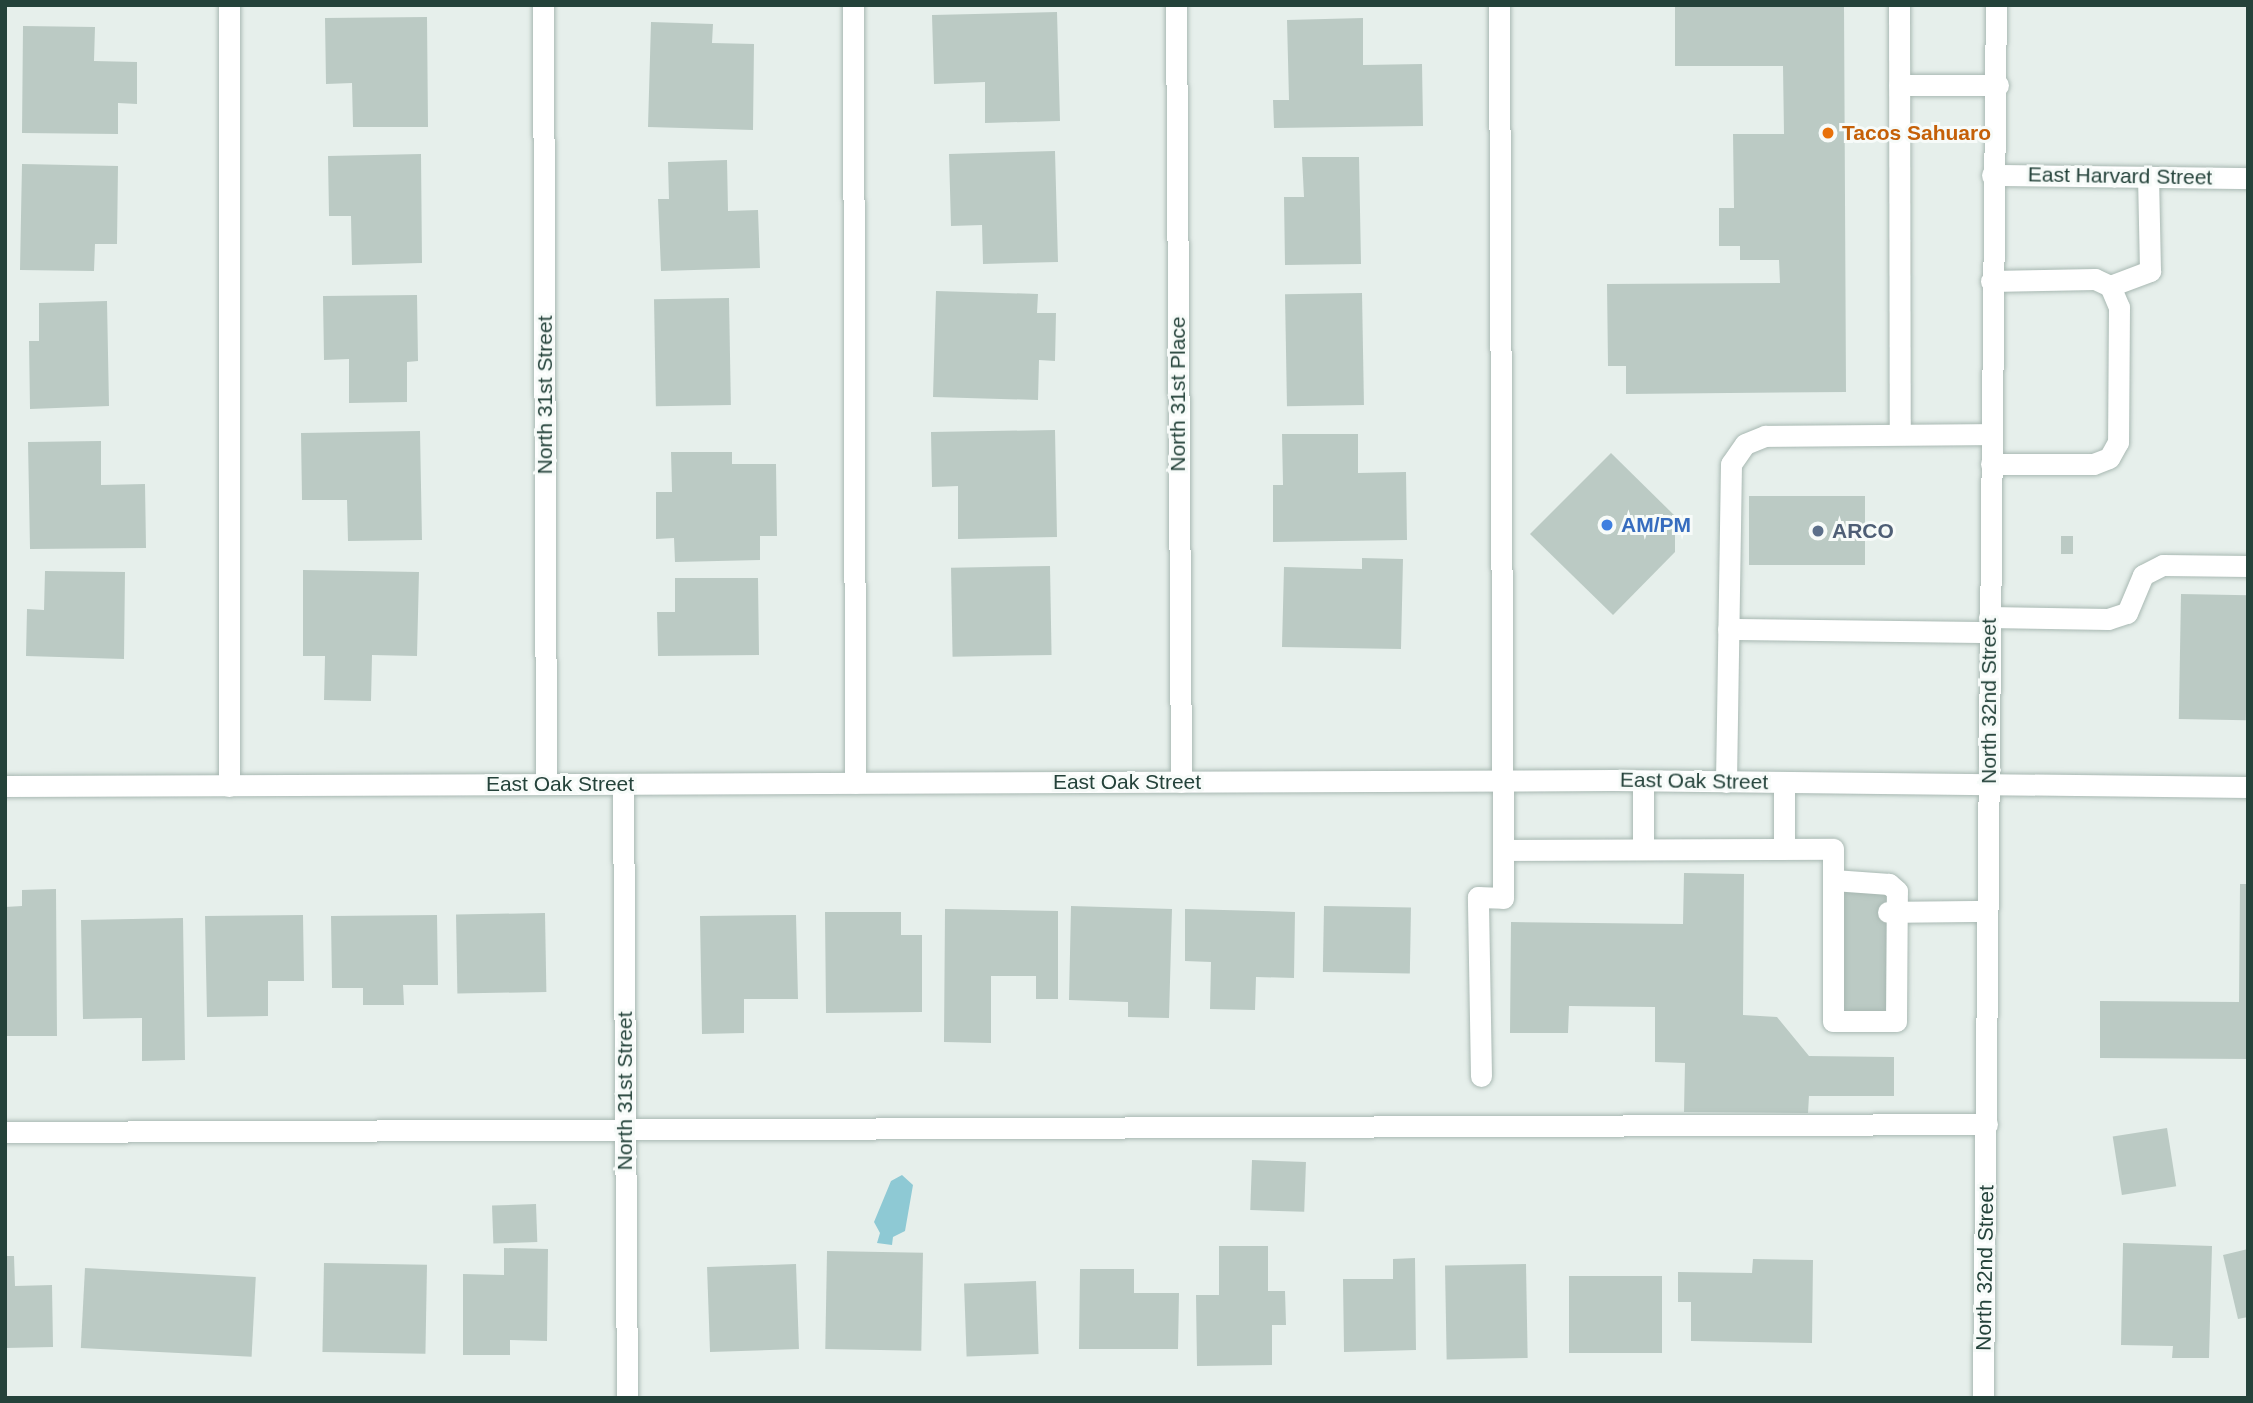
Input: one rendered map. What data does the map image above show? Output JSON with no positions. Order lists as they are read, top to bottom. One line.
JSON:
{"streets":{"street":["East Harvard Street","North 31st Place","North 31st Street","North 32nd Street","East Oak Street"]},"crossings":[["East Harvard Street","North 32nd Street"],["North 31st Place","East Oak Street"],["North 31st Street","East Oak Street"],["North 32nd Street","East Oak Street"]],"places":["Tacos Sahuaro","AM/PM","ARCO"]}
